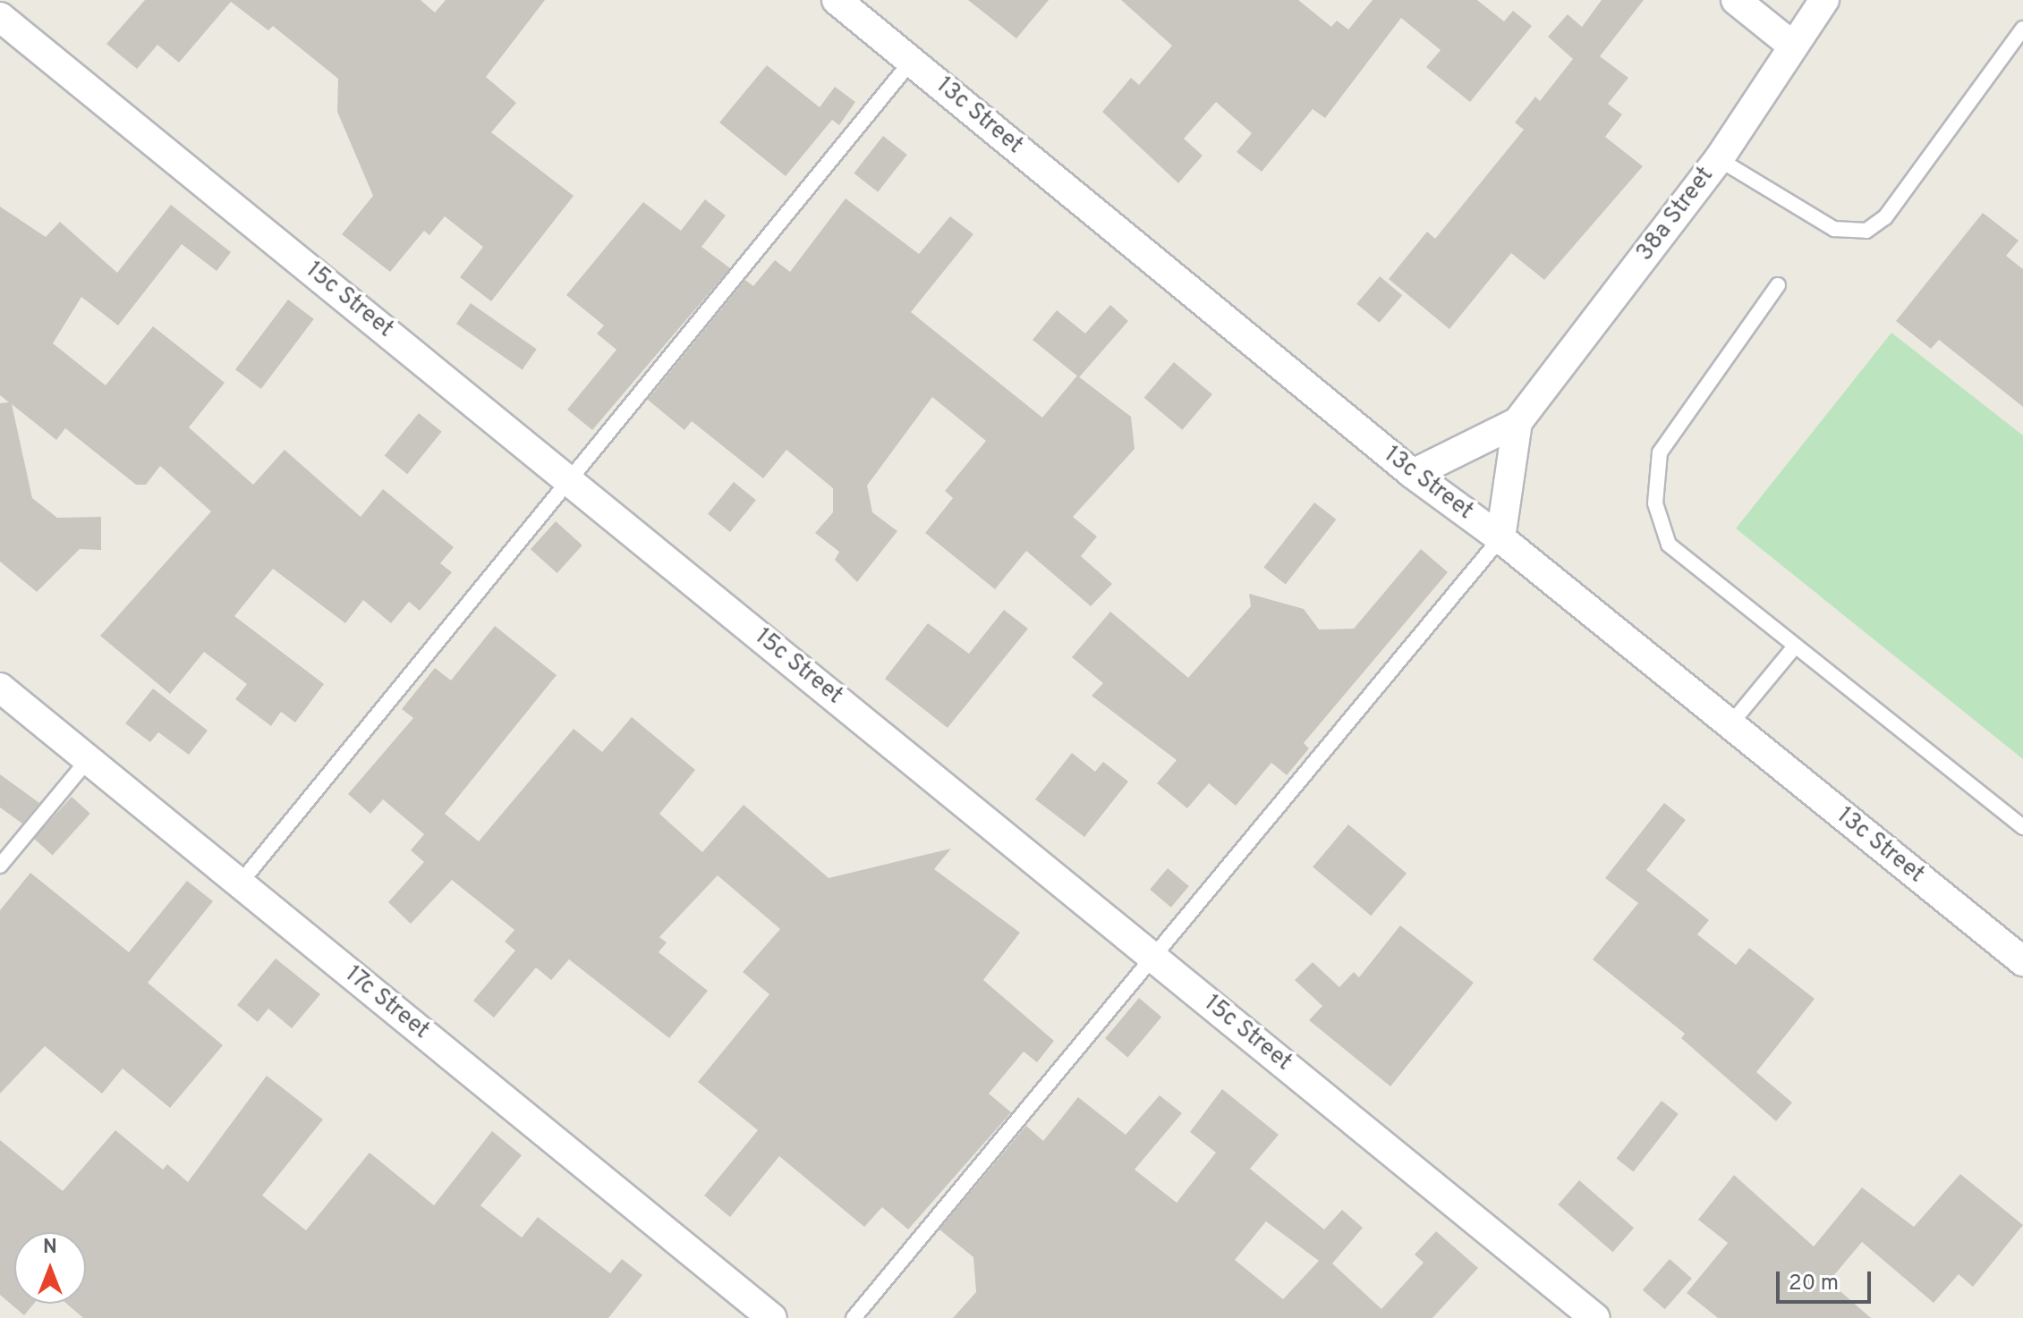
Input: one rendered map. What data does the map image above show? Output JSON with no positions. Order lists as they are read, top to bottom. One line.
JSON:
{"streets":{"street":["13c Street","38a Street","15c Street","17c Street"]},"crossings":[["13c Street","38a Street"]],"scale_bar":"20 m","north":"top"}
